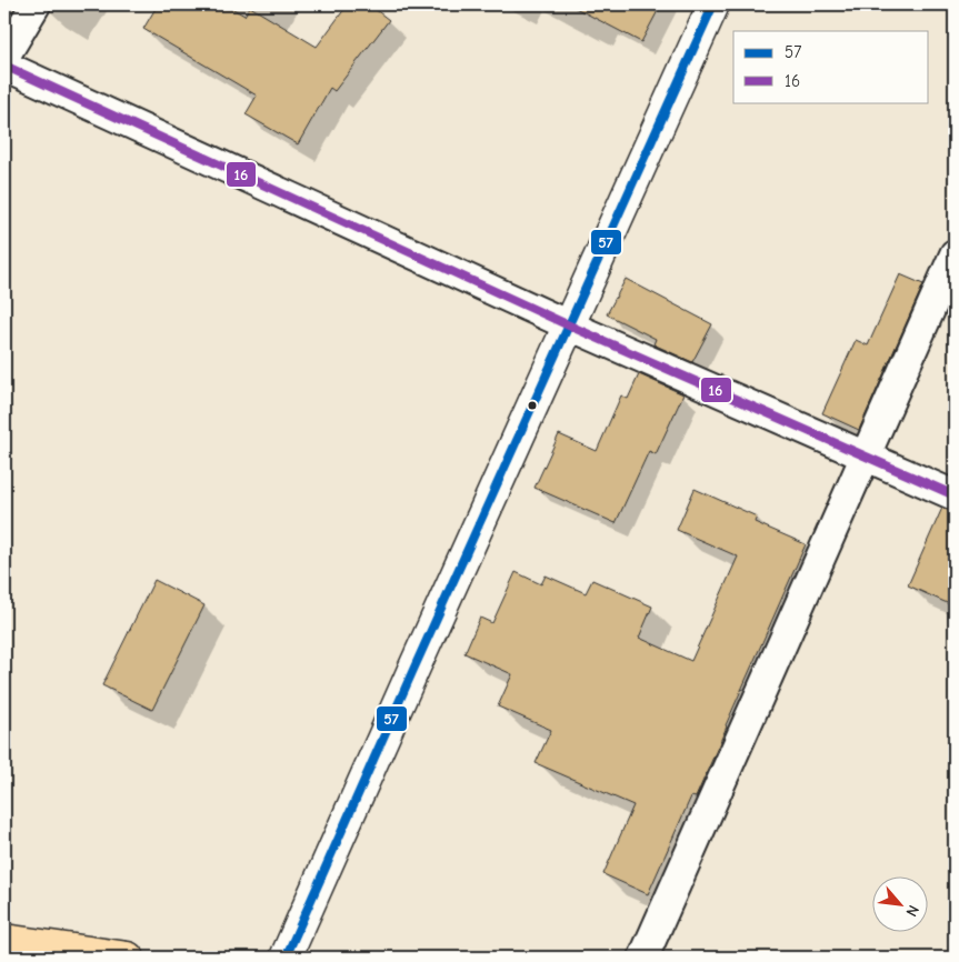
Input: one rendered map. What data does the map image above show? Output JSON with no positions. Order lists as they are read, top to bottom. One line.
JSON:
{"lines":["transit line 57","transit line 16"],"legend":["57","16"],"north":"bottom right"}
